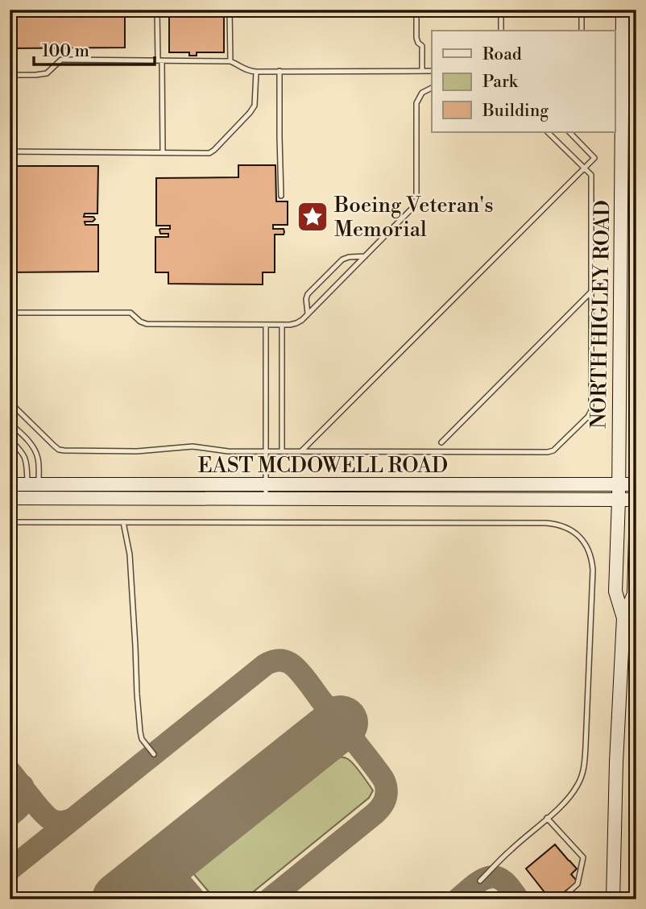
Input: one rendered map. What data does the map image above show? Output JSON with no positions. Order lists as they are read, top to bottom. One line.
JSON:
{"streets":{"main road":["NORTH HIGLEY ROAD","EAST MCDOWELL ROAD"]},"crossings":[["NORTH HIGLEY ROAD","EAST MCDOWELL ROAD"]],"places":{"place":["Boeing Veteran's Memorial"]},"legend":["Road","Park","Building"],"scale_bar":"100 m"}
